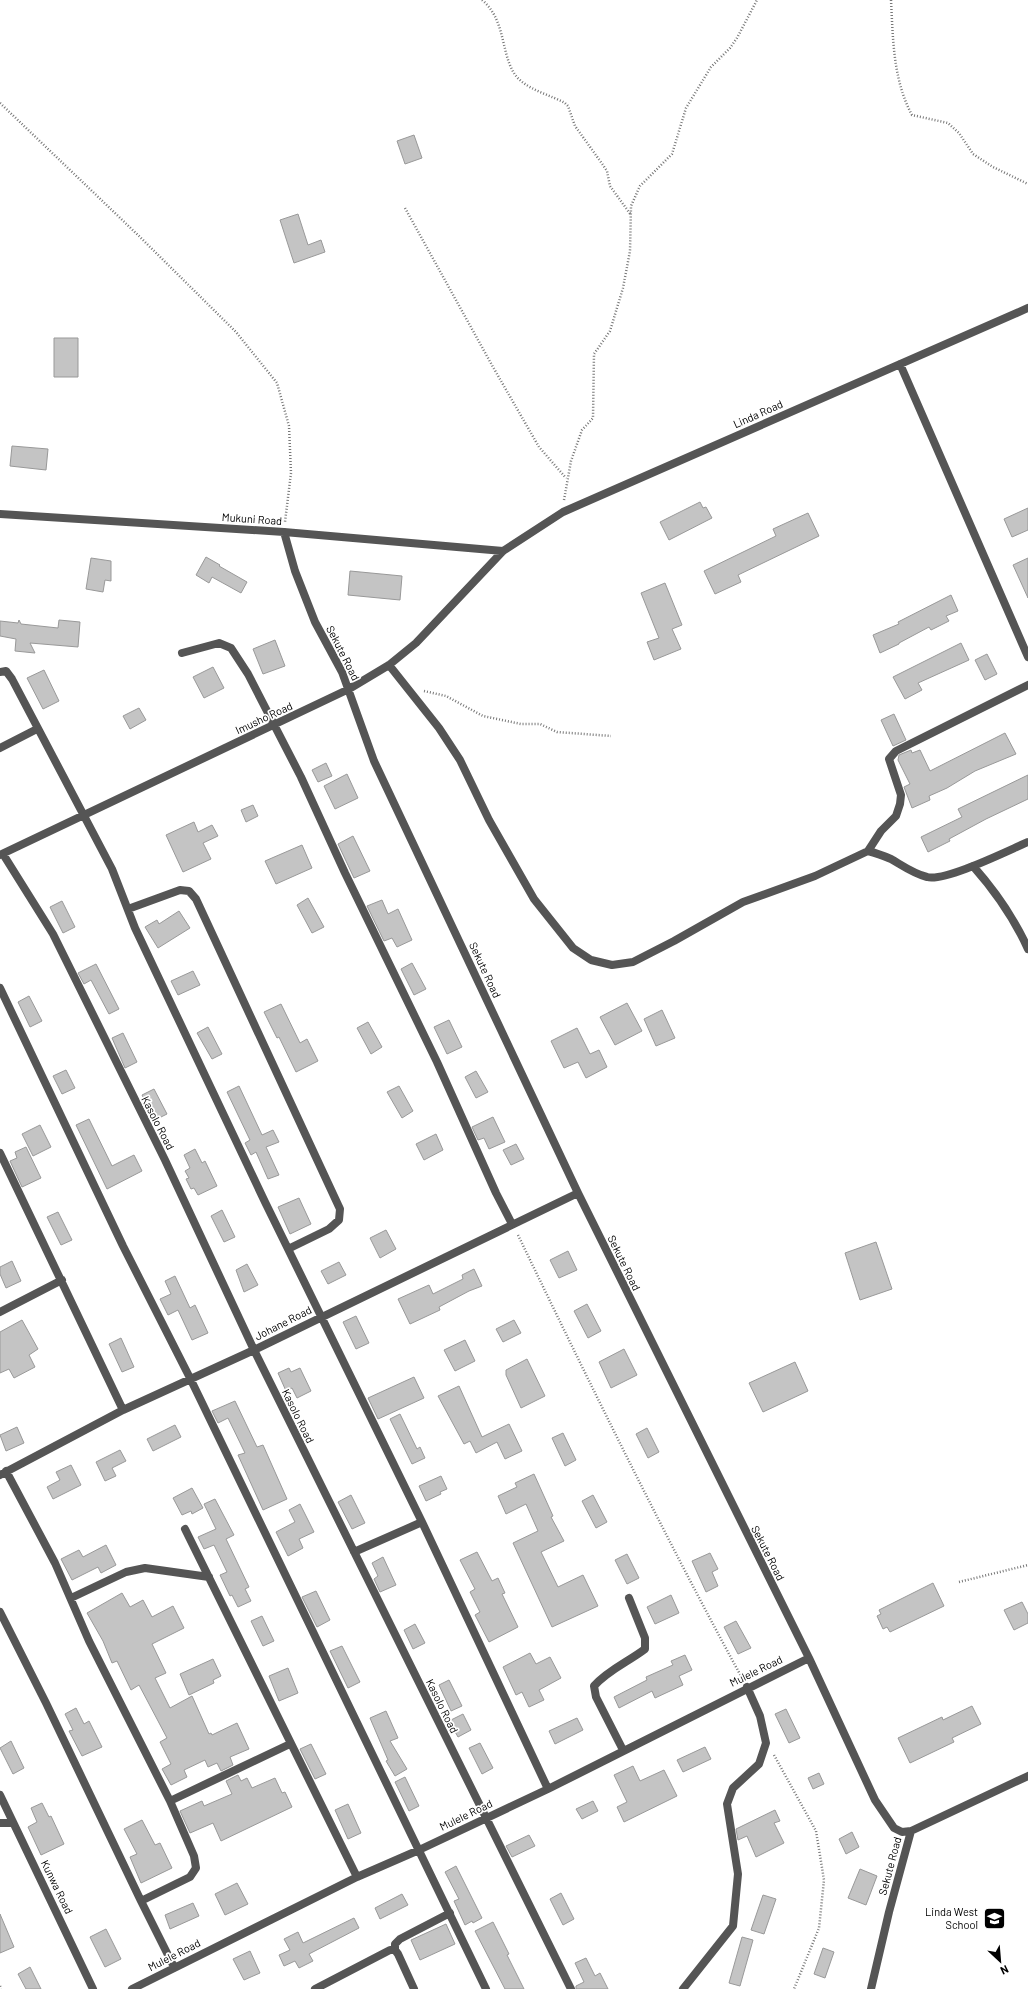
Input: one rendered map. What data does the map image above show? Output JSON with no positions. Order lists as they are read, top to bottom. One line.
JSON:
{"streets":{"street":["Linda Road","Mukuni Road","Sekute Road","Imusho Road","Kasolo Road","Johane Road","Mulele Road","Kunwa Road"]},"crossings":[["Linda Road","Mukuni Road"],["Linda Road","Imusho Road"],["Mukuni Road","Sekute Road"],["Mukuni Road","Imusho Road"],["Sekute Road","Imusho Road"],["Sekute Road","Johane Road"],["Sekute Road","Mulele Road"],["Imusho Road","Kasolo Road"],["Kasolo Road","Johane Road"],["Kasolo Road","Mulele Road"]],"places":{"school or university":["Linda West School"]},"north":"bottom right"}
